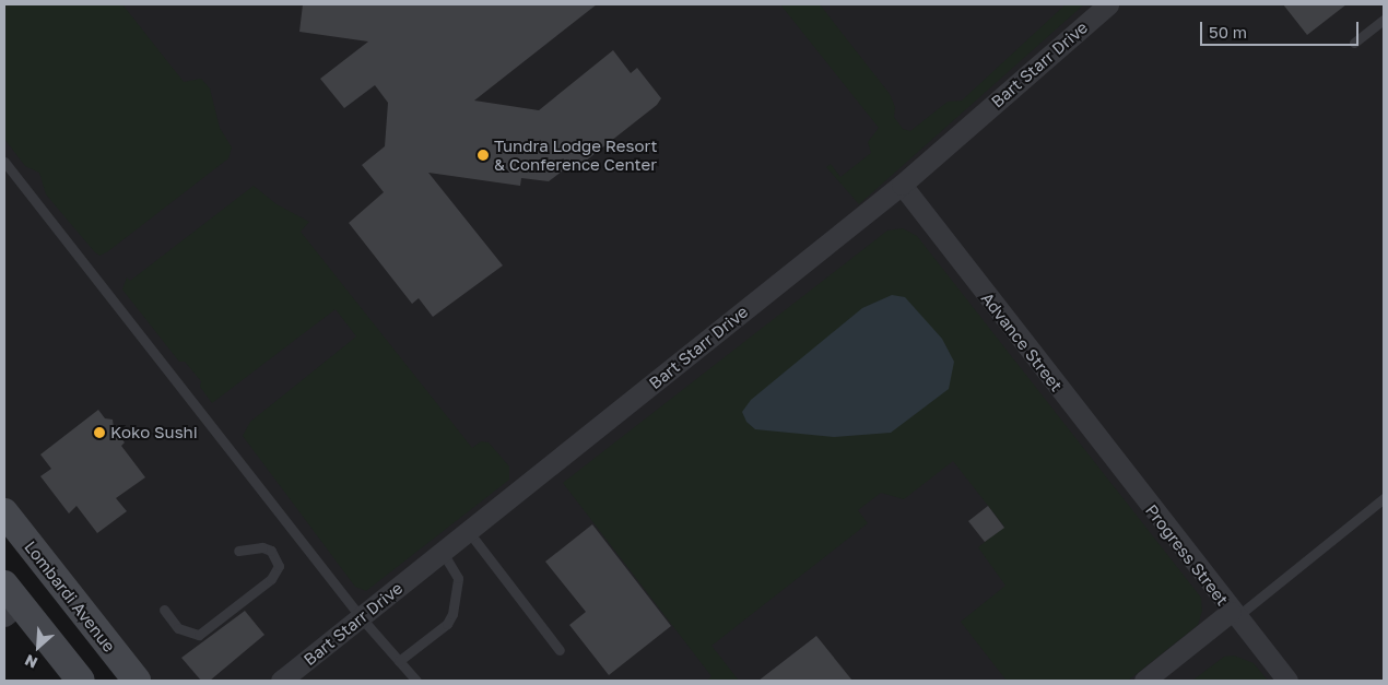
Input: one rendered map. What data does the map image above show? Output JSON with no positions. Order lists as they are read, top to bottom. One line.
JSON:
{"streets":{"main road":["Lombardi Avenue"],"street":["Bart Starr Drive","Advance Street","Progress Street"]},"crossings":[["Bart Starr Drive","Advance Street"],["Advance Street","Progress Street"]],"places":["Tundra Lodge Resort & Conference Center","Koko Sushi"],"scale_bar":"50 m","north":"bottom left"}
